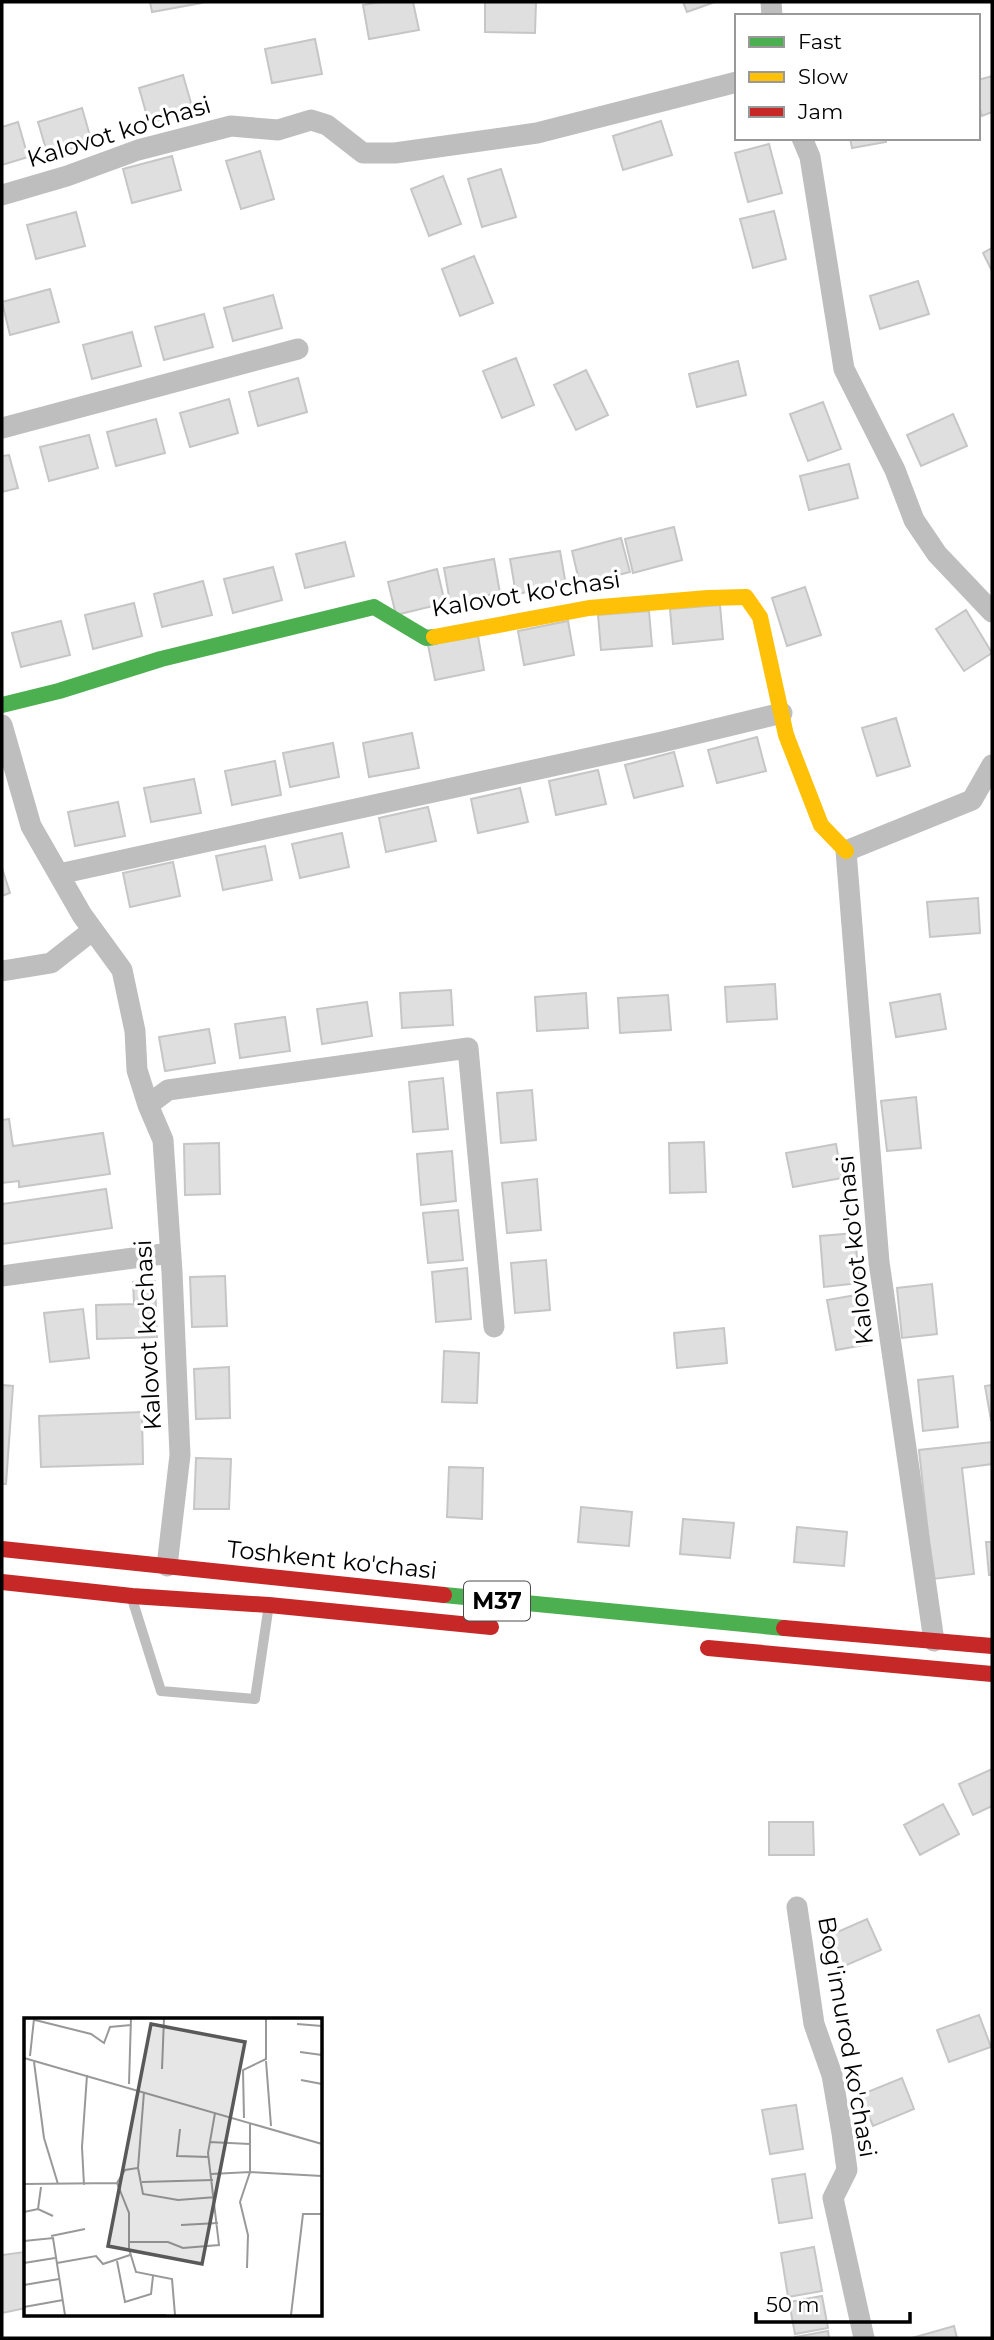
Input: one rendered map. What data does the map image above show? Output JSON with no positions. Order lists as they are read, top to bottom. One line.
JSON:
{"streets":{"main road":["Kalovot ko'chasi","Toshkent ko'chasi","M37"],"street":["Bog'imurod ko'chasi"]},"crossings":[["Kalovot ko'chasi","Toshkent ko'chasi"]],"legend":["Fast","Slow","Jam"],"scale_bar":"50 m"}
